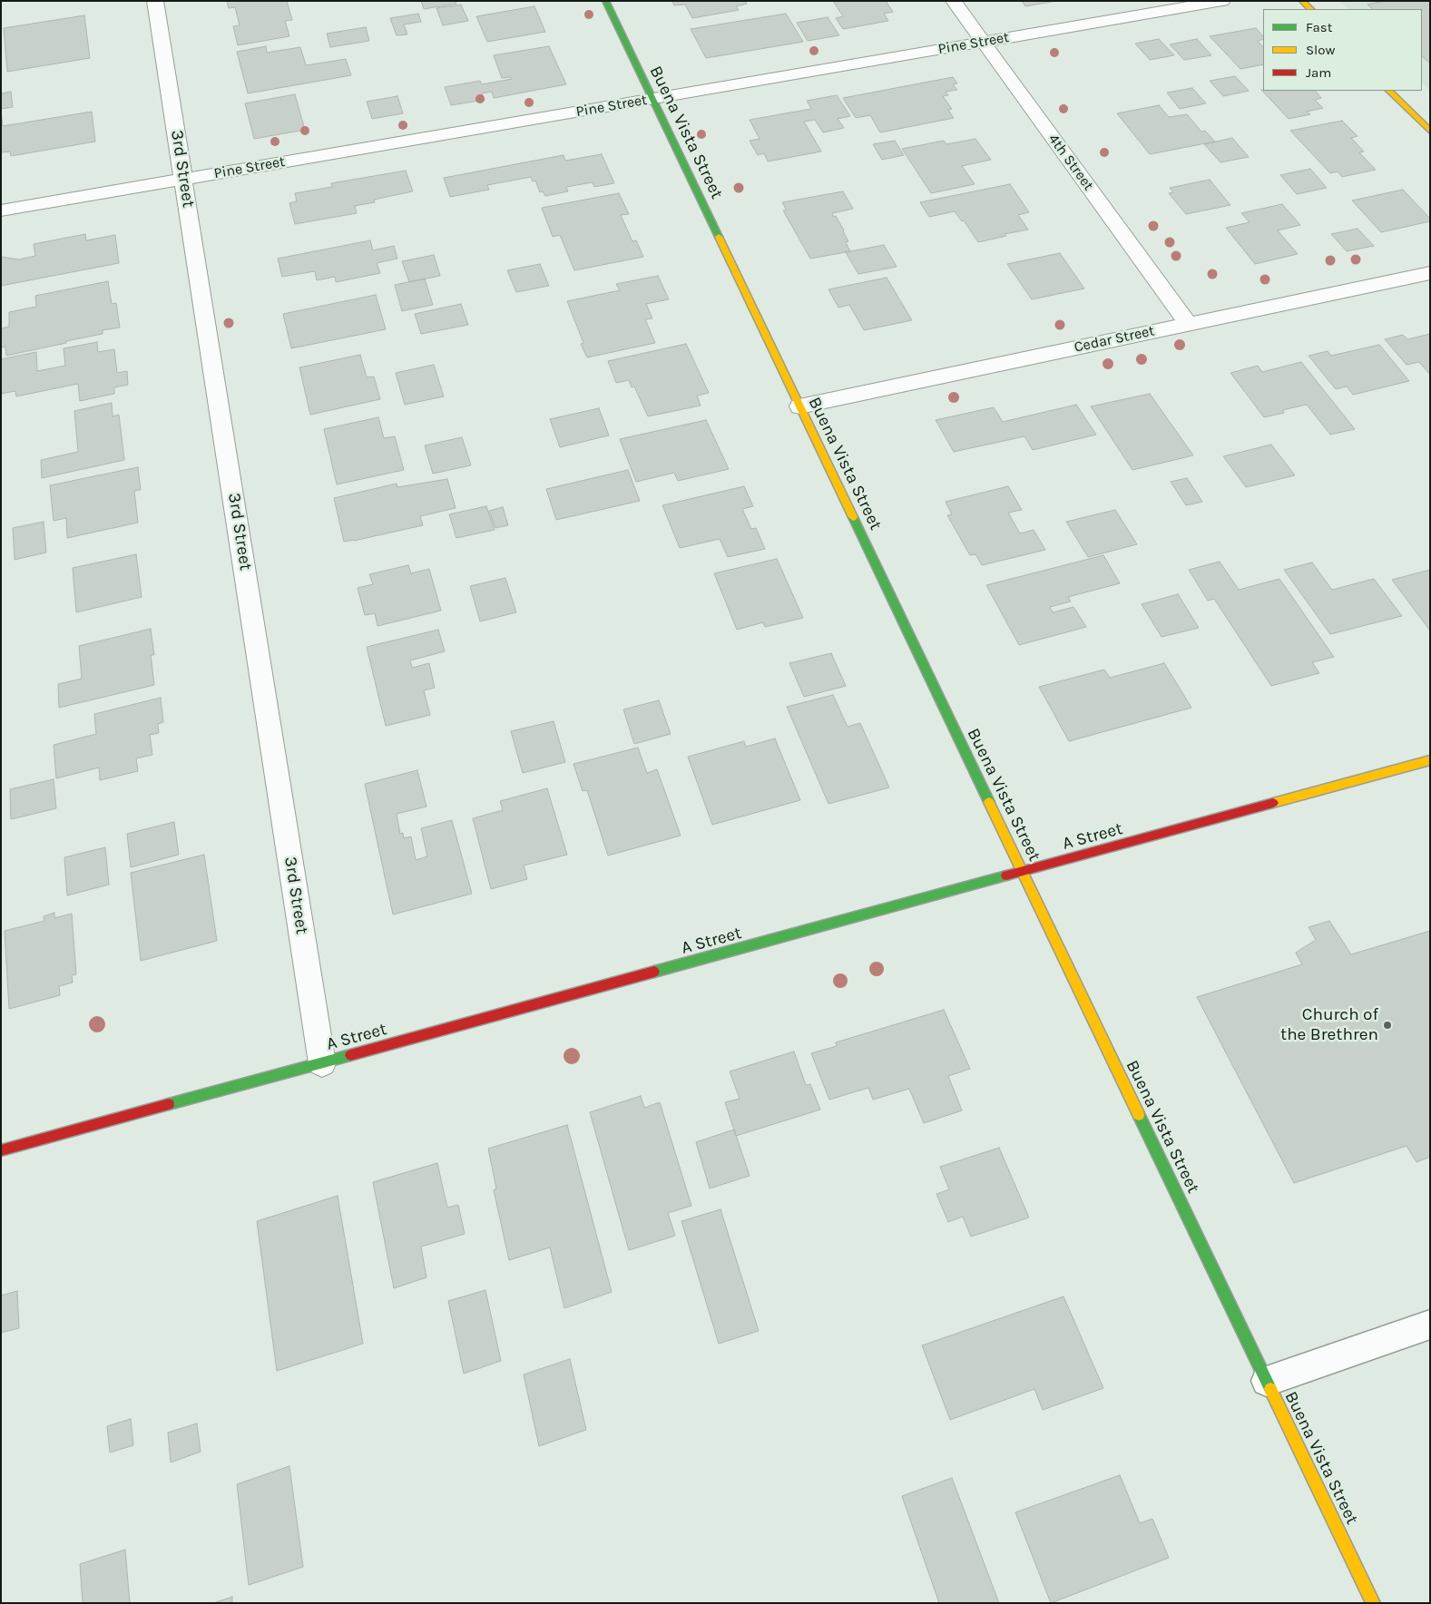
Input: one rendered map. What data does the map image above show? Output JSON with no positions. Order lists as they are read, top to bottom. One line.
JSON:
{"streets":{"street":["Pine Street","Buena Vista Street","4th Street","3rd Street","Cedar Street","A Street"]},"crossings":[["Pine Street","Buena Vista Street"],["Pine Street","4th Street"],["Pine Street","3rd Street"],["Buena Vista Street","Cedar Street"],["Buena Vista Street","A Street"],["4th Street","Cedar Street"],["3rd Street","A Street"]],"places":["Church of the Brethren"],"legend":["Fast","Slow","Jam"]}
